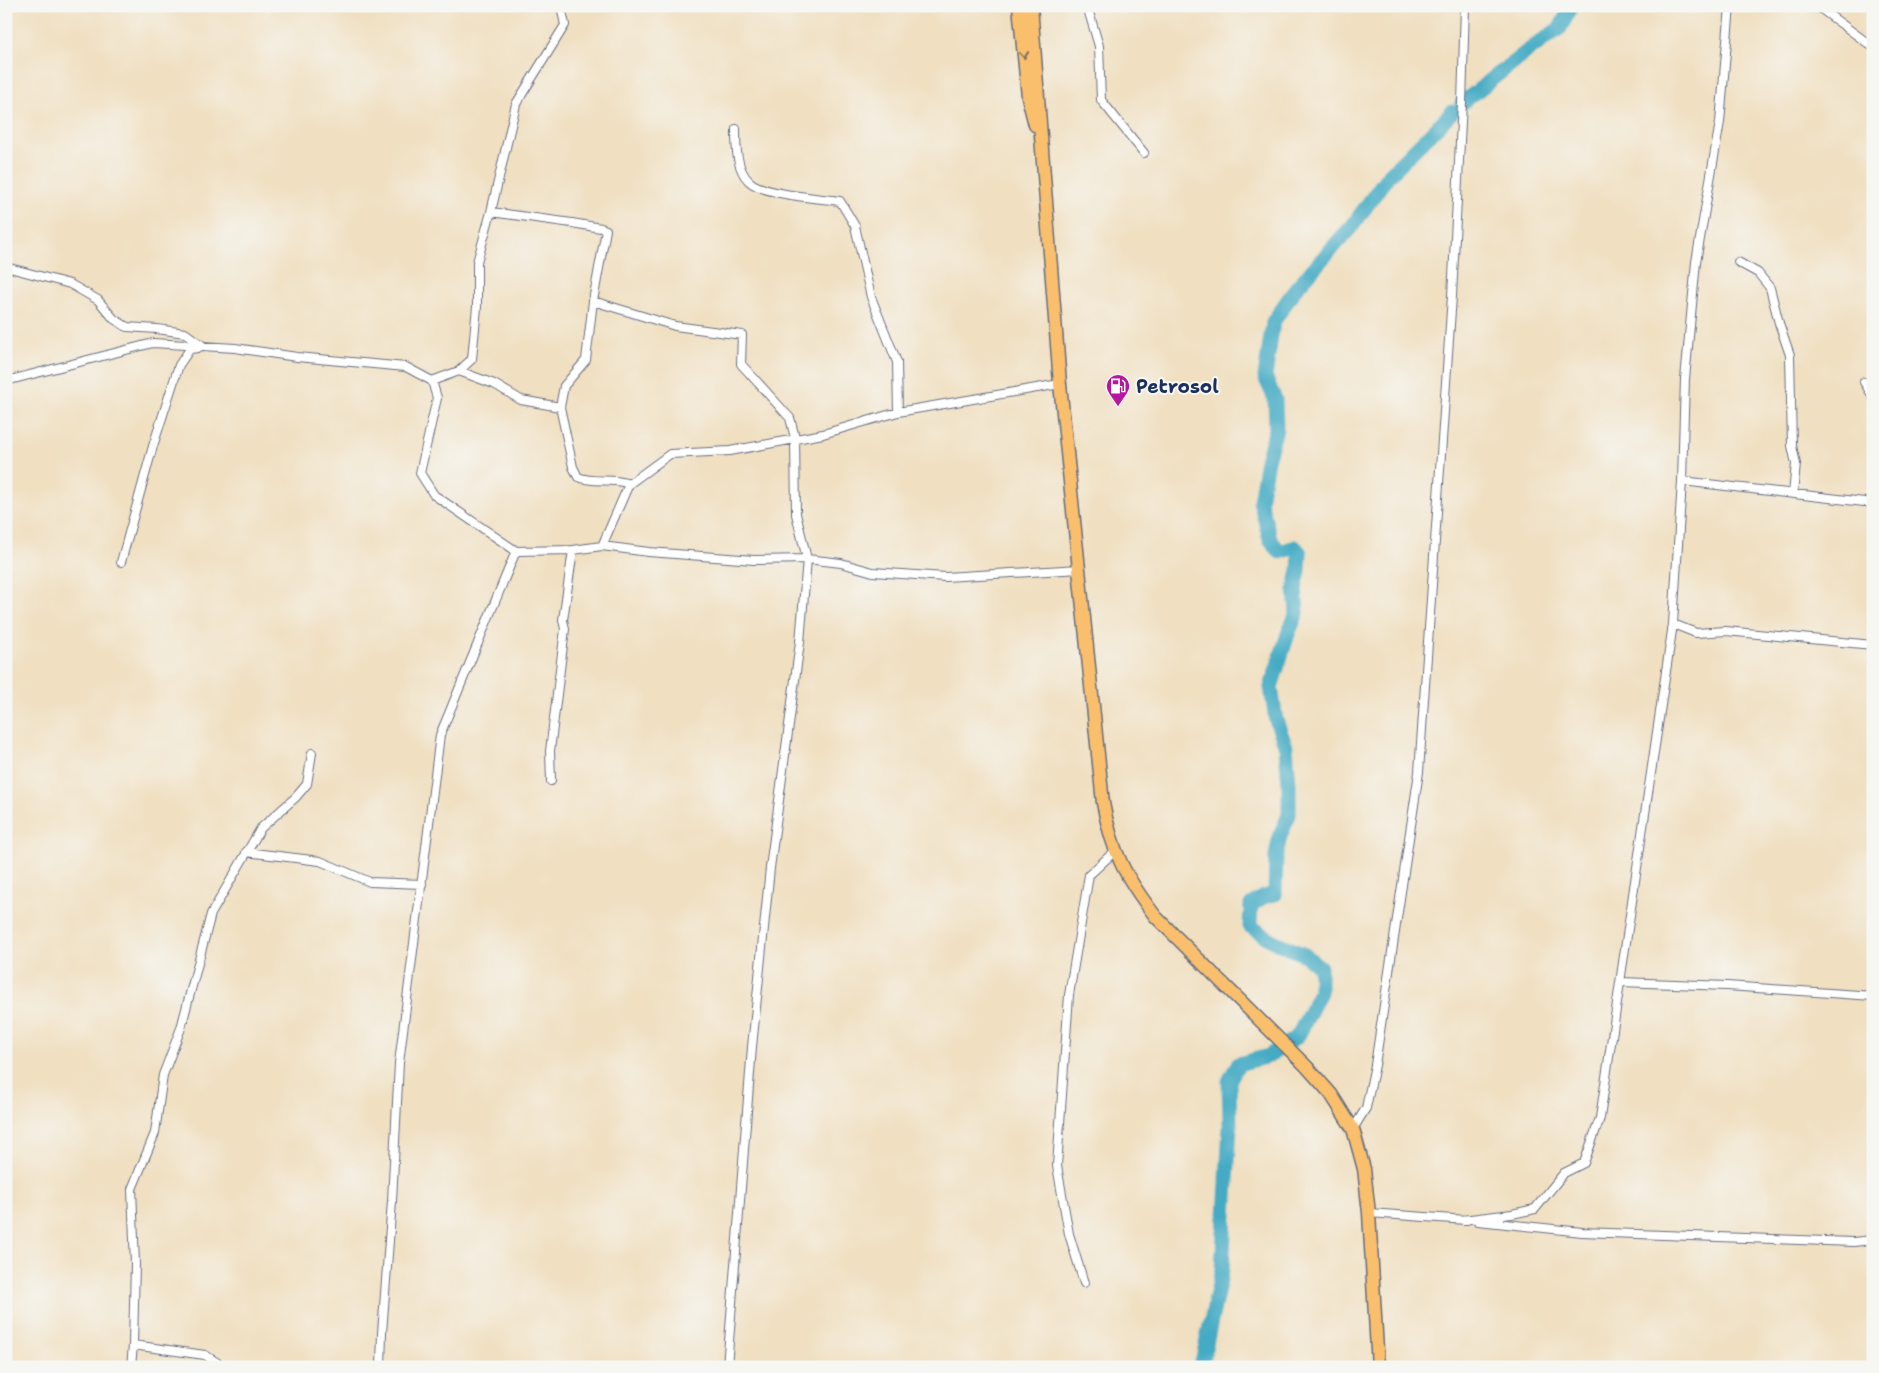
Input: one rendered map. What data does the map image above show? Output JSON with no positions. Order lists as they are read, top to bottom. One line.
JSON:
{"places":{"fuel station":["Petrosol"]}}
